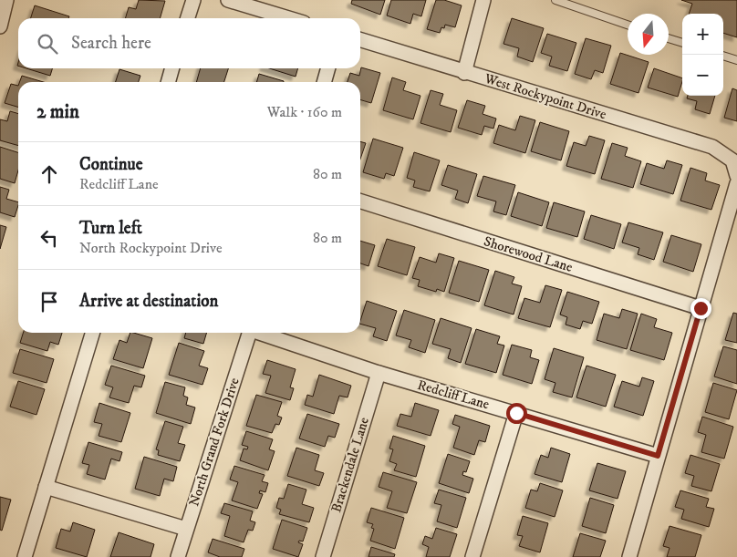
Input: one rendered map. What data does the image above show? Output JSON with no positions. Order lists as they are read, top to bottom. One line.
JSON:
{"streets":{"street":["West Rockypoint Drive","Shorewood Lane","Redcliff Lane","North Grand Fork Drive","Brackendale Lane"]},"crossings":[["Redcliff Lane","Brackendale Lane"]],"north":"bottom","page":{"map_buttons":["+","−"],"search":"Search here","heading":["2 min","Walk · 160 m"],"list":[["Continue","Redcliff Lane","80 m"],["Turn left","North Rockypoint Drive","80 m"],"Arrive at destination"]}}
